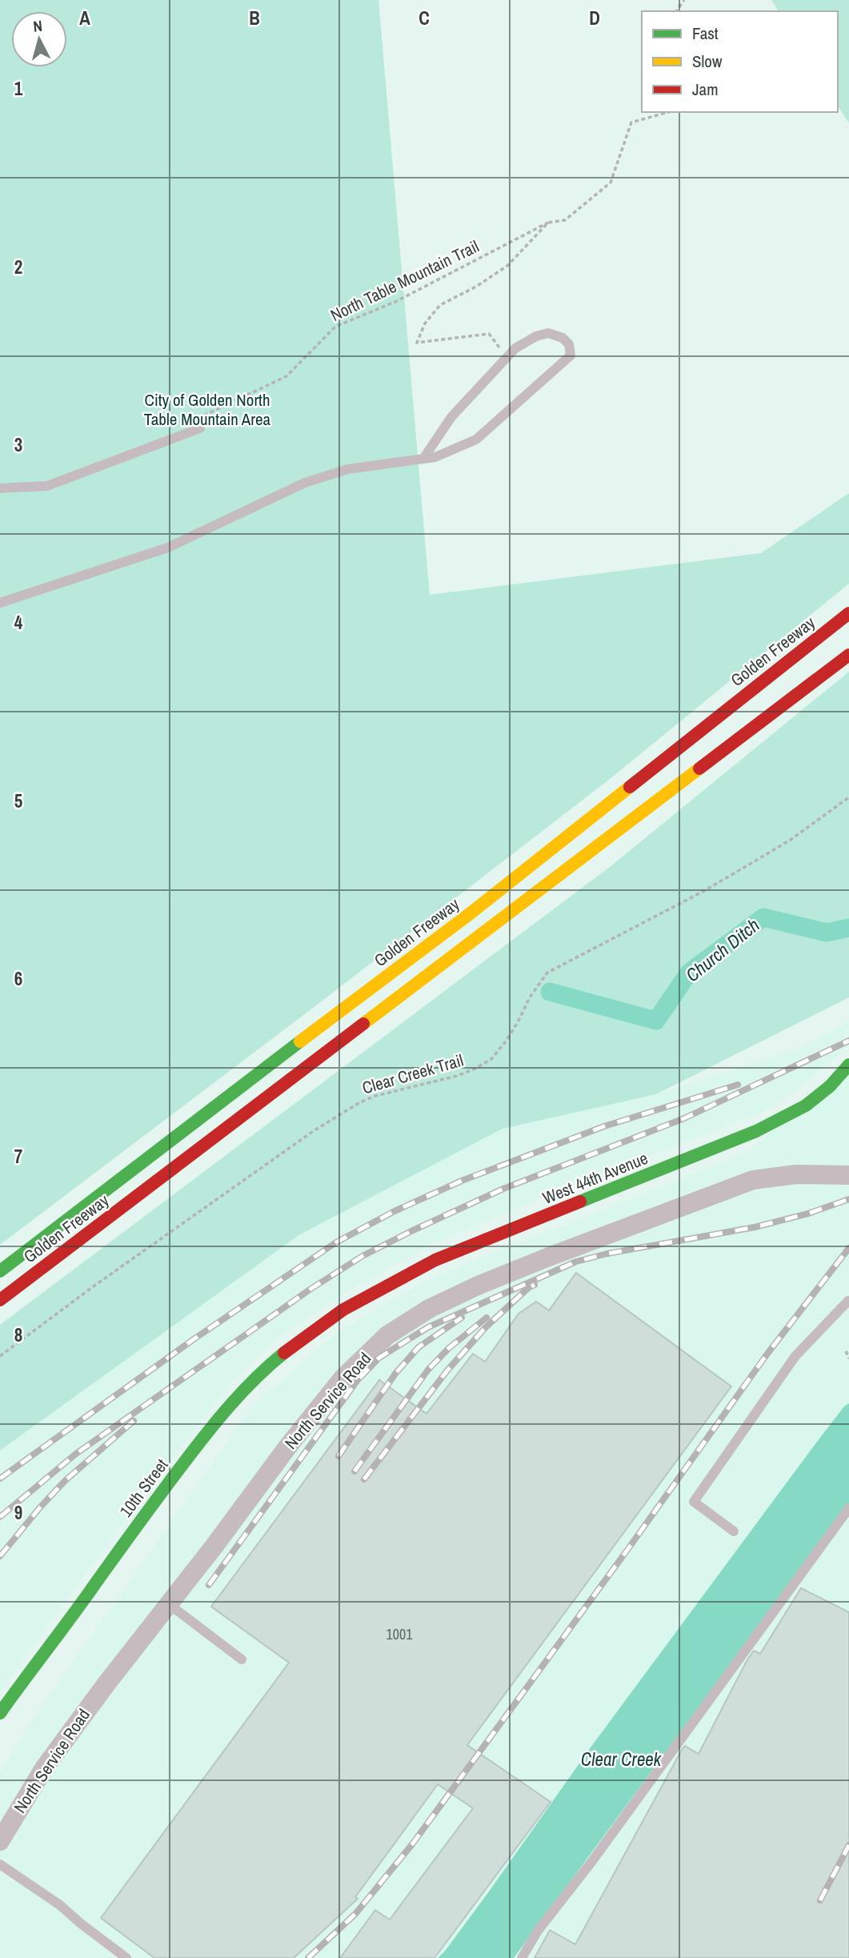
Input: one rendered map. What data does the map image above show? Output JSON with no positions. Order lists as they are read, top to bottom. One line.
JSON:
{"streets":{"main road":["Golden Freeway","West 44th Avenue","10th Street"],"street":["North Service Road"],"path":["North Table Mountain Trail","Clear Creek Trail"]},"crossings":[["West 44th Avenue","10th Street"]],"water":["Church Ditch","Clear Creek"],"parks":["City of Golden North Table Mountain Area"],"house_numbers":["1001"],"legend":["Fast","Slow","Jam"],"north":"top","grid":{"columns":["A","B","C","D"],"rows":["1","2","3","4","5","6","7","8","9"]}}
